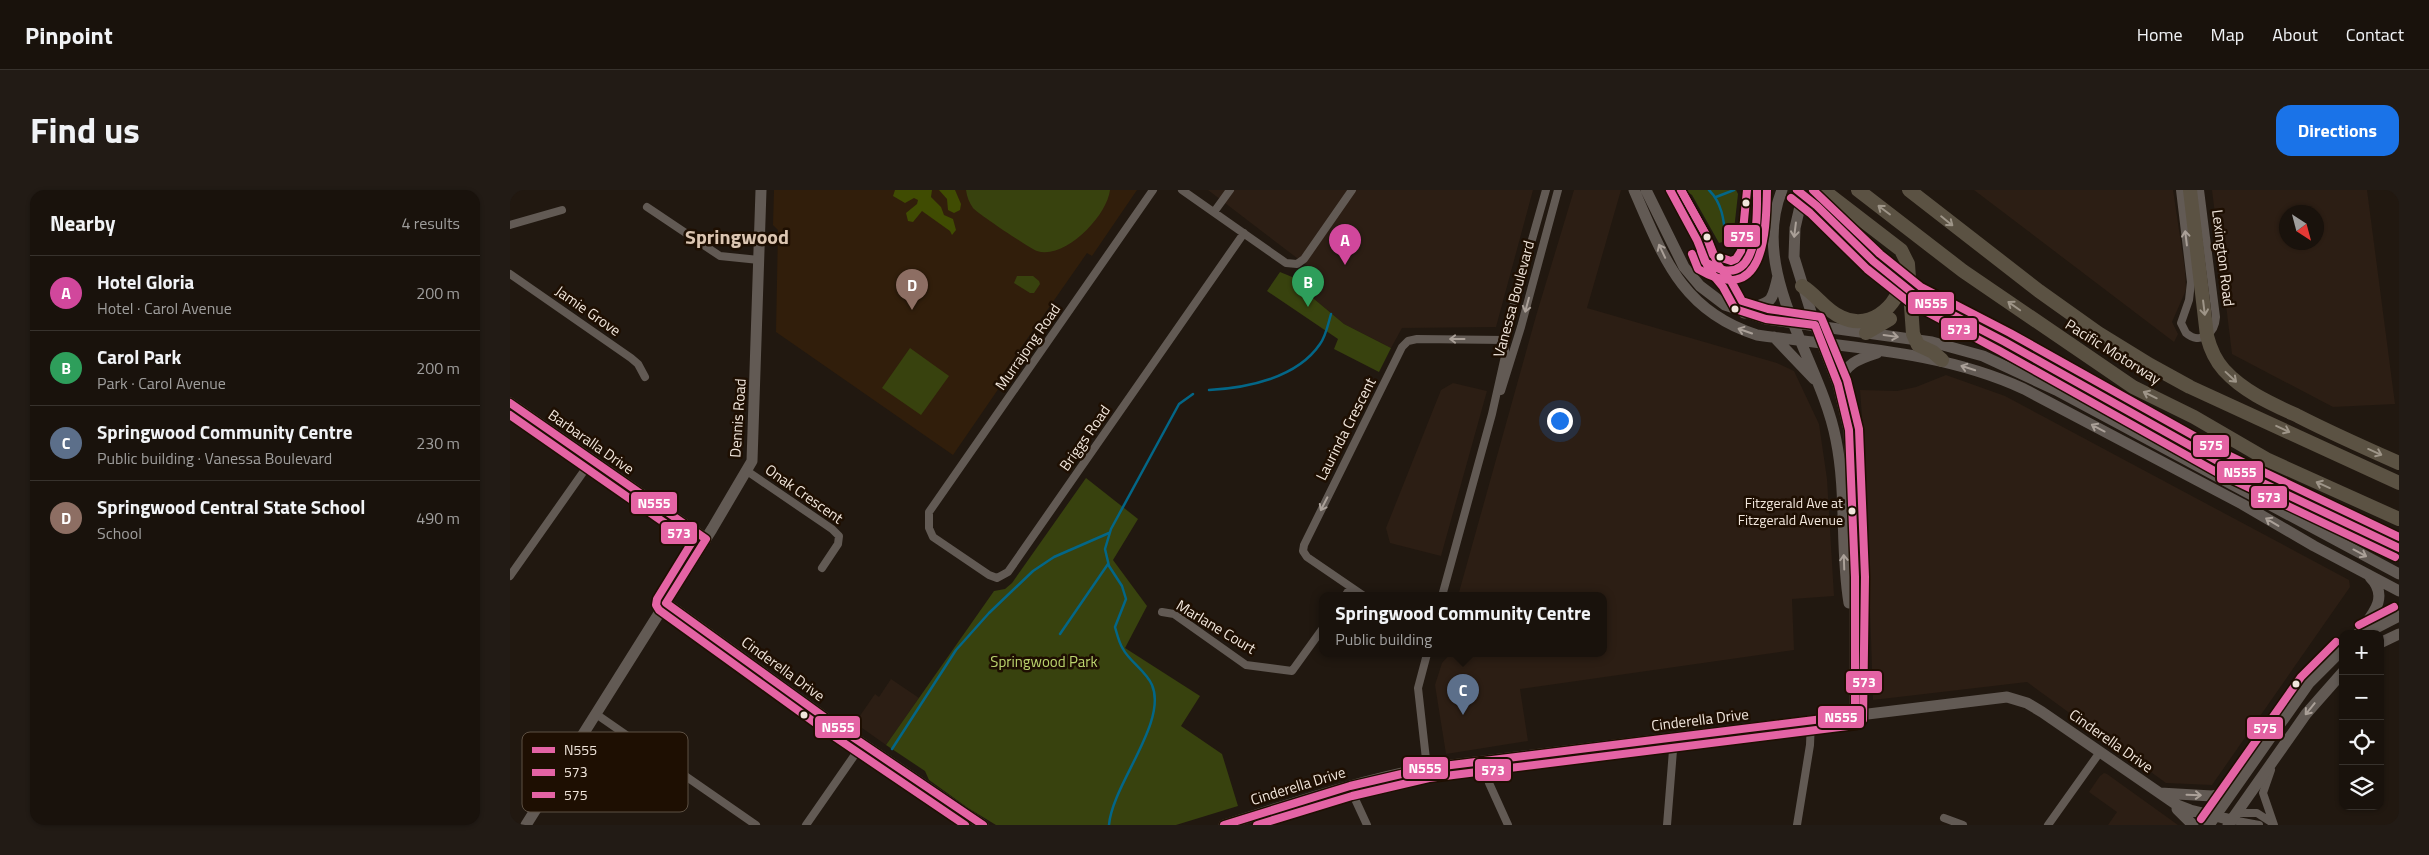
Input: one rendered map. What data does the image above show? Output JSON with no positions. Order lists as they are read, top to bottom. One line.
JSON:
{"streets":{"highway":["Pacific Motorway"],"street":["Lexington Road","Vanessa Boulevard","Jamie Grove","Murrajong Road","Dennis Road","Laurinda Crescent","Briggs Road","Barbaralla Drive","Onak Crescent","Marlane Court","Cinderella Drive"]},"crossings":[["Vanessa Boulevard","Laurinda Crescent"],["Murrajong Road","Briggs Road"],["Dennis Road","Barbaralla Drive"],["Dennis Road","Onak Crescent"],["Dennis Road","Cinderella Drive"]],"districts":["Springwood"],"parks":["Springwood Park"],"places":["Fitzgerald Ave at Fitzgerald Avenue"],"lines":["transit line N555","transit line 573","transit line 575"],"legend":["N555","573","575"],"north":"bottom right","page":{"header":"Pinpoint","nav":["Home","Map","About","Contact"],"title":"Find us","buttons":"Directions","heading":["Nearby","4 results"],"pins":["A","B","D","C"],"list":[{"mark":"A","name":"Hotel Gloria","note":"Hotel · Carol Avenue","value":"200 m"},{"mark":"B","name":"Carol Park","note":"Park · Carol Avenue","value":"200 m"},{"mark":"C","name":"Springwood Community Centre","note":"Public building · Vanessa Boulevard","value":"230 m"},{"mark":"D","name":"Springwood Central State School","note":"School","value":"490 m"}],"popup":["Springwood Community Centre","Public building"],"map_buttons":["+","−"]}}
